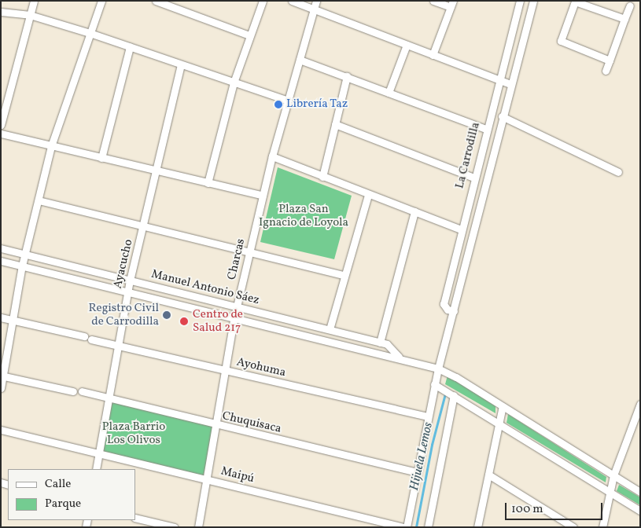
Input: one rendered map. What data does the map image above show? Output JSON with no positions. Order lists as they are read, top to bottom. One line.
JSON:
{"streets":{"street":["La Carrodilla","Charcas","Ayacucho","Manuel Antonio Sáez","Ayohuma","Chuquisaca","Maipú"]},"crossings":[["La Carrodilla","Manuel Antonio Sáez"],["La Carrodilla","Ayohuma"],["La Carrodilla","Chuquisaca"],["La Carrodilla","Maipú"],["Charcas","Manuel Antonio Sáez"],["Charcas","Ayohuma"],["Charcas","Chuquisaca"],["Charcas","Maipú"],["Ayacucho","Manuel Antonio Sáez"],["Ayacucho","Ayohuma"],["Ayacucho","Chuquisaca"],["Ayacucho","Maipú"]],"water":["Hijuela Lemos"],"parks":["Plaza San Ignacio de Loyola","Plaza Barrio Los Olivos"],"places":["Librería Taz","Registro Civil de Carrodilla","Centro de Salud 217"],"legend":["Calle","Parque"],"scale_bar":"100 m"}
